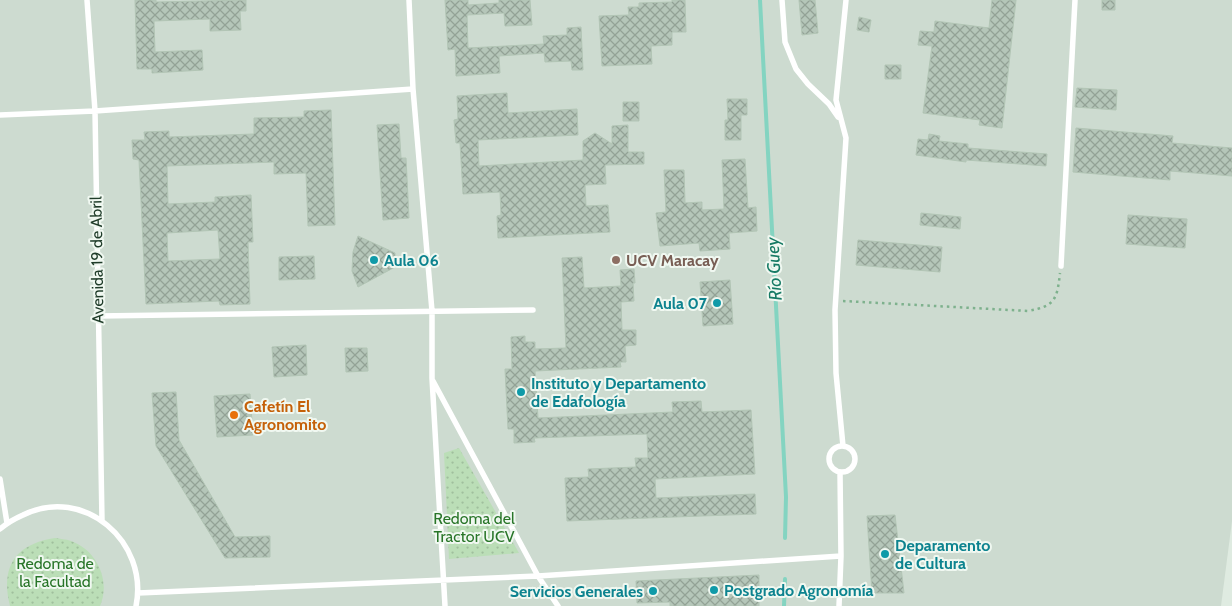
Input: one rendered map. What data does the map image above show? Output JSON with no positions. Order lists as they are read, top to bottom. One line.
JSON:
{"streets":{"lane":["Avenida 19 de Abril"]},"water":["Río Guey"],"parks":["Redoma del Tractor UCV","Redoma de la Facultad"],"places":["Aula 06","UCV Maracay","Aula 07","Instituto y Departamento de Edafología","Cafetín El Agronomito","Deparamento de Cultura","Postgrado Agronomía","Servicios Generales"]}
